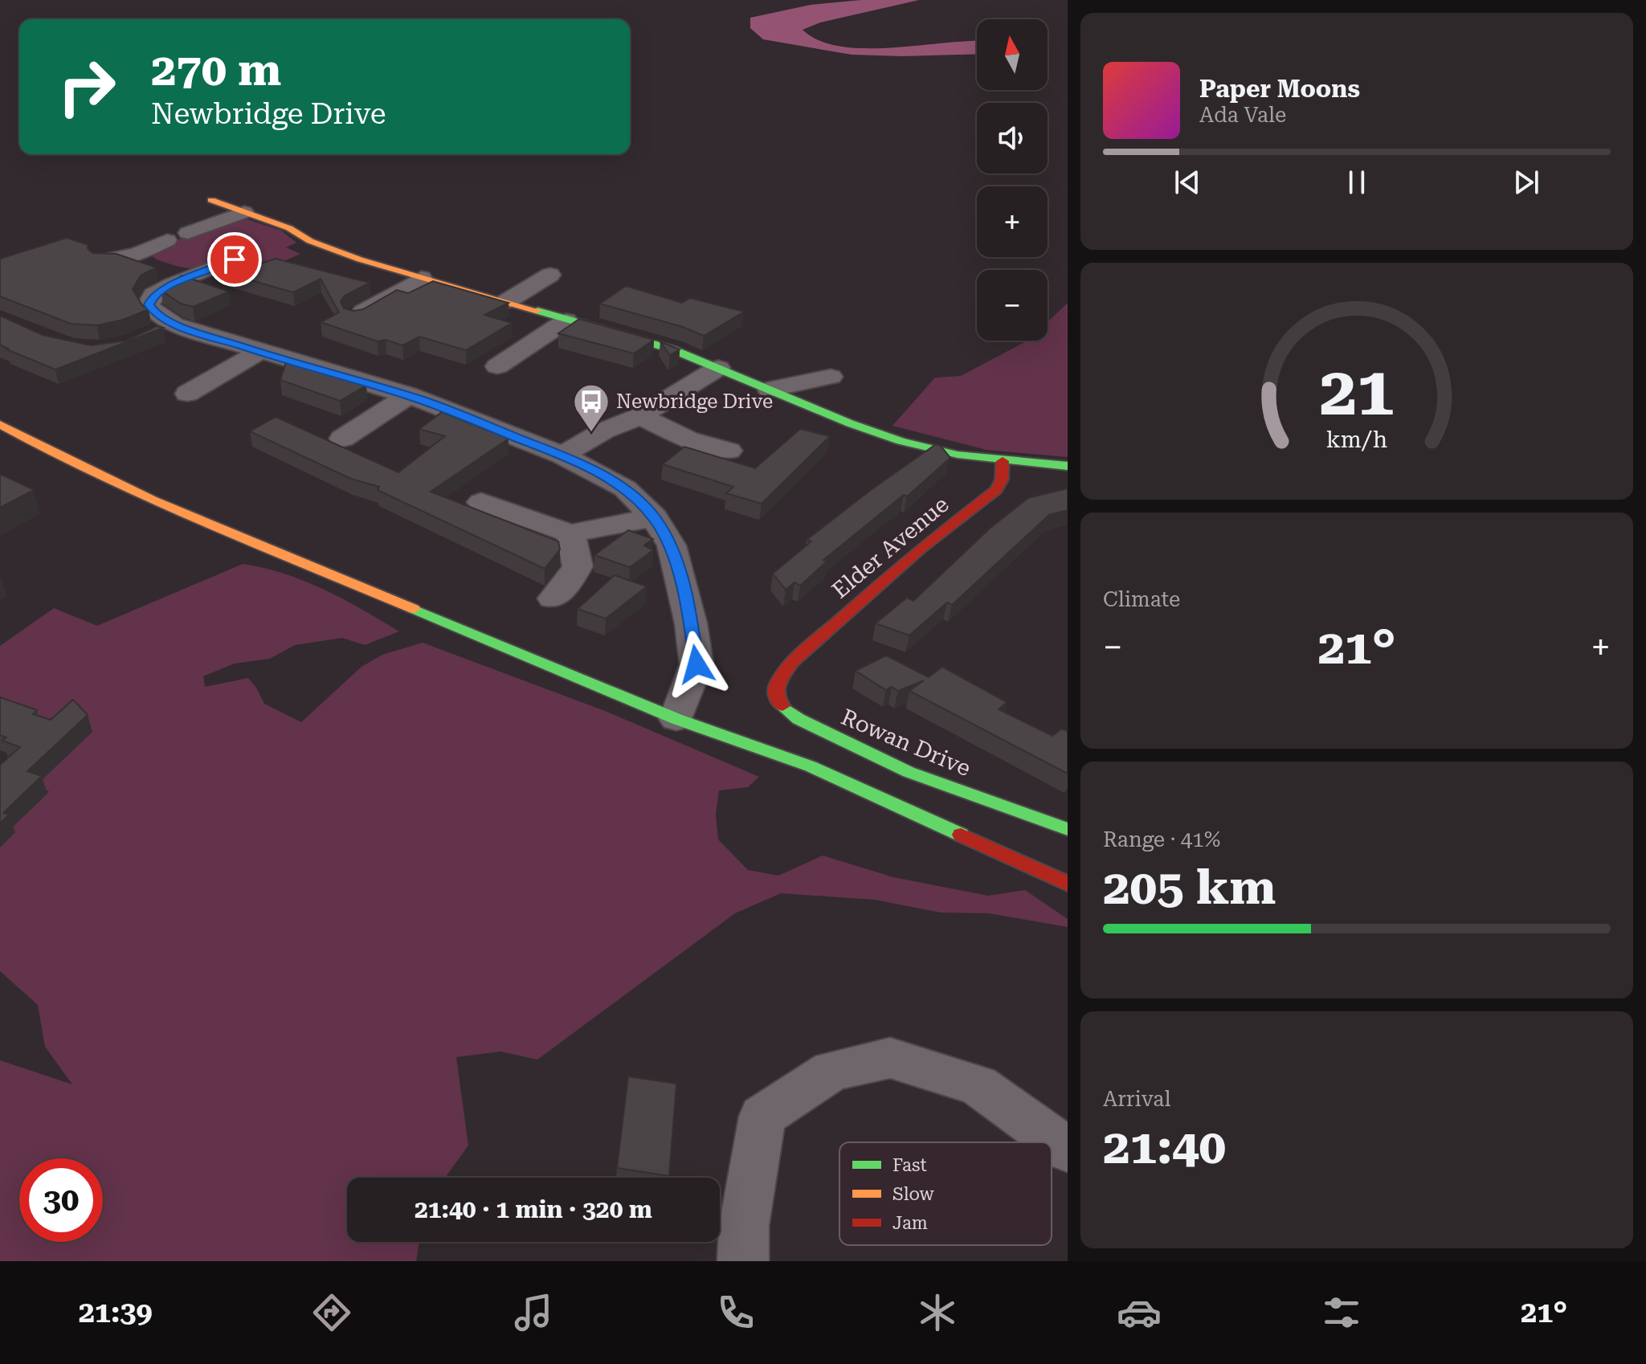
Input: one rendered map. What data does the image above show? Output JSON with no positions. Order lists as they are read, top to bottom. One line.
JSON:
{"streets":{"main road":["Elder Avenue","Rowan Drive"]},"crossings":[["Elder Avenue","Rowan Drive"]],"places":{"bus stop":["Newbridge Drive"]},"legend":["Fast","Slow","Jam"],"north":"top","page":{"map_buttons":["+","−"],"turn":["270 m","Newbridge Drive"],"song":["Paper Moons","Ada Vale"],"tile":["Climate",["Range · 41%","205 km"],["Arrival","21:40"]],"heat":["−","21°","+"],"limit":"30","trip":"21:40 · 1 min · 320 m","tabs":["21:39","21°"],"gauge":["21","km/h"]}}
